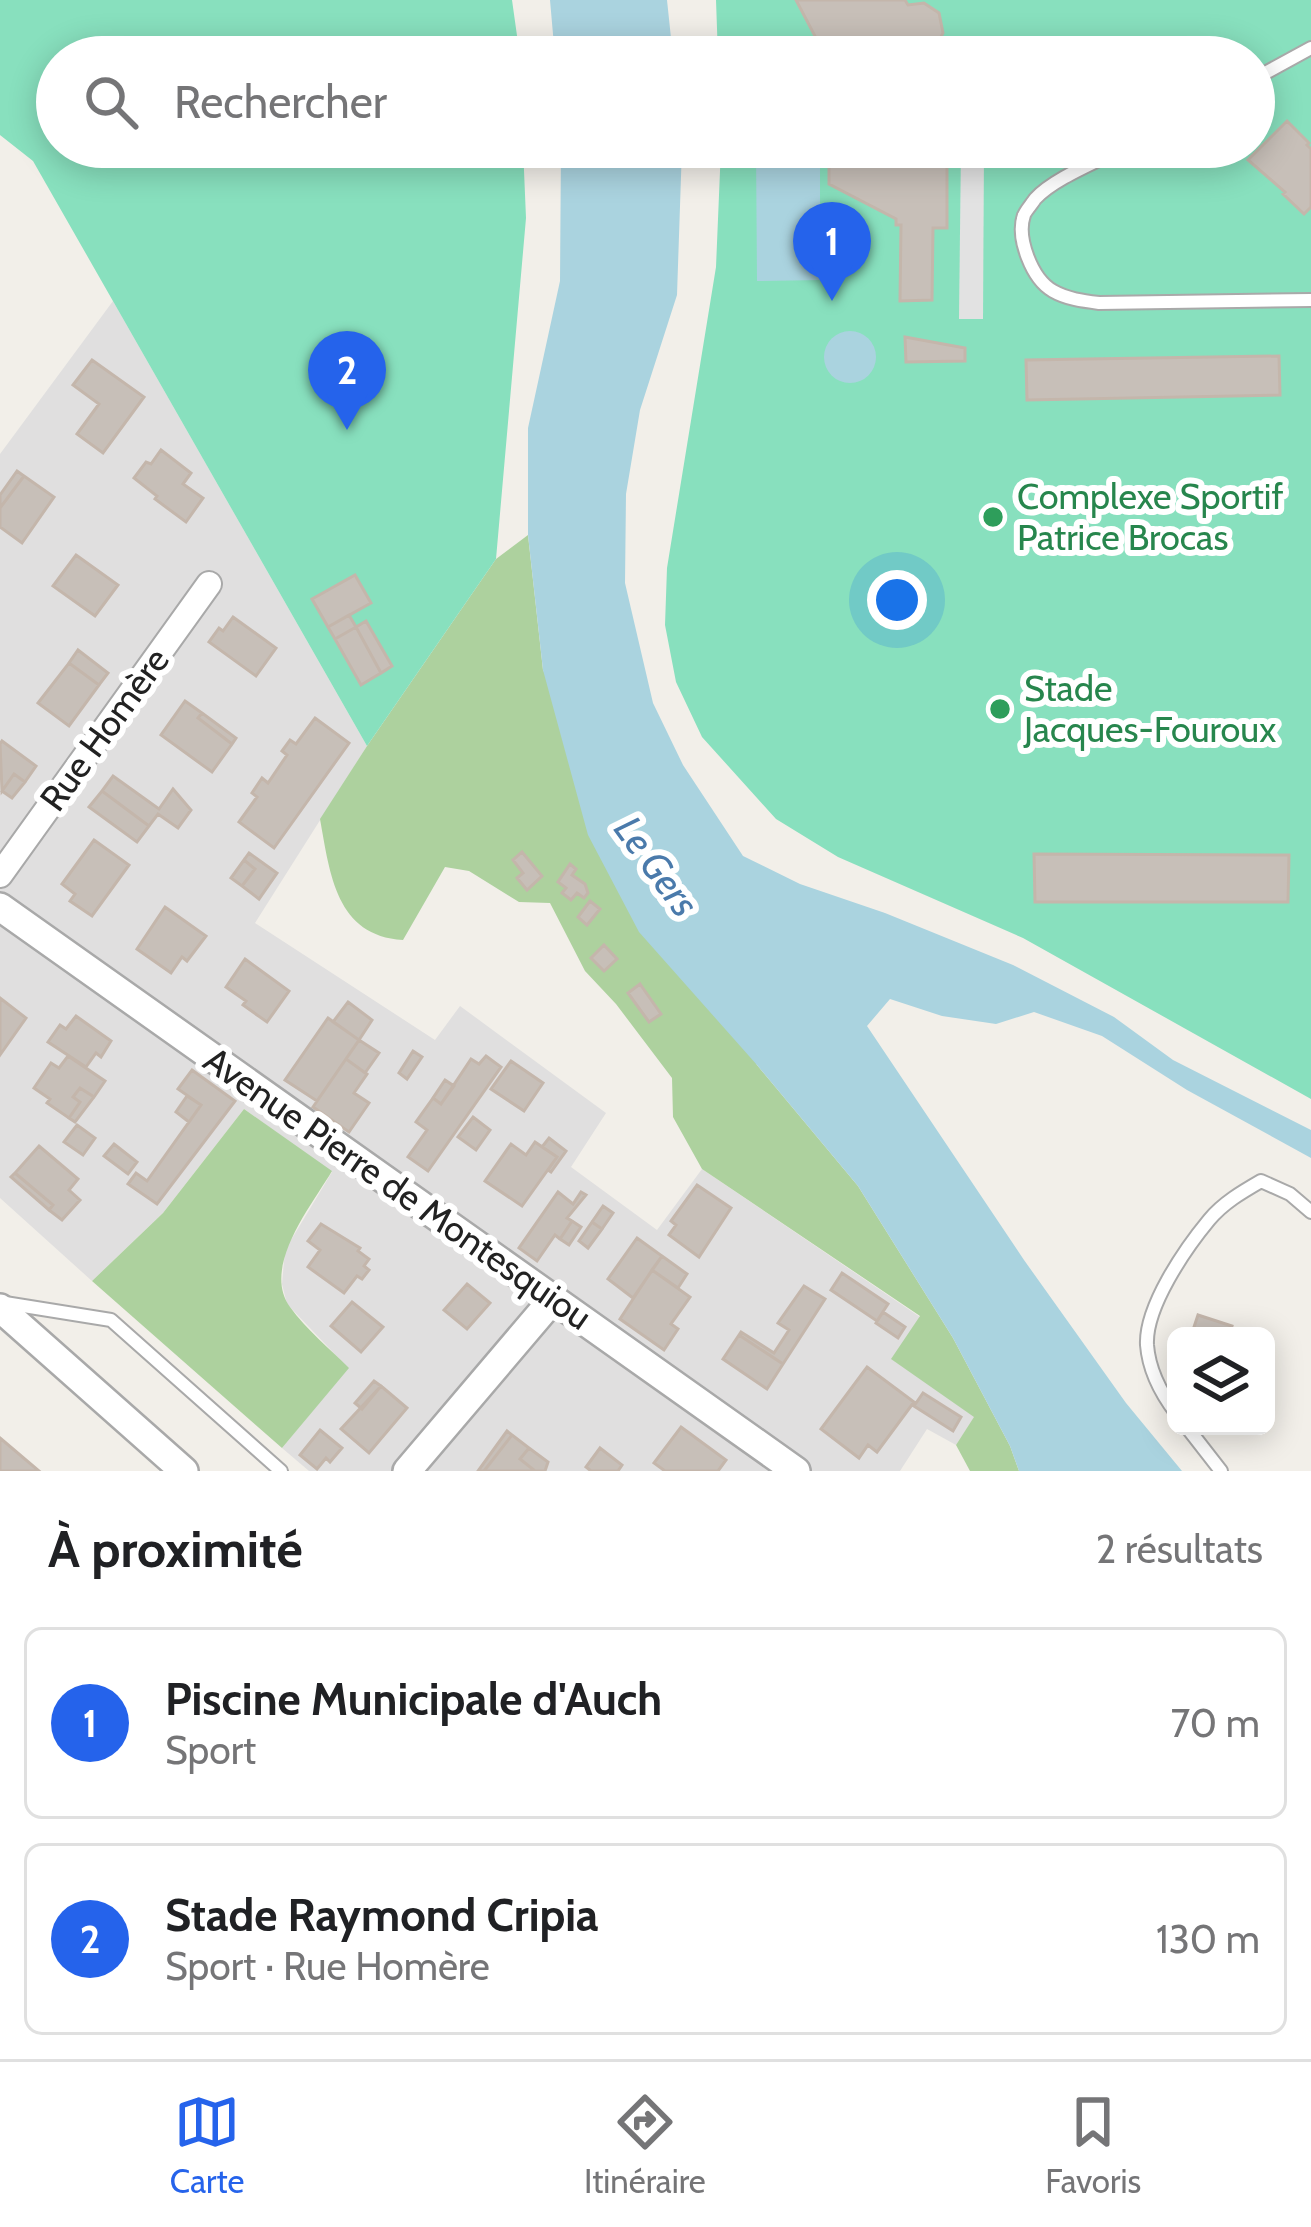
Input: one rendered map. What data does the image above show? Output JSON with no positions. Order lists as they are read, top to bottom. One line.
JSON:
{"streets":{"street":["Rue Homère","Avenue Pierre de Montesquiou"]},"water":["Le Gers"],"places":["Complexe Sportif Patrice Brocas","Stade Jacques-Fouroux"],"page":{"search":"Rechercher","pins":["1","2"],"heading":["À proximité","2 résultats"],"list":[{"mark":"1","name":"Piscine Municipale d'Auch","note":"Sport","value":"70 m"},{"mark":"2","name":"Stade Raymond Cripia","note":"Sport · Rue Homère","value":"130 m"}],"nav":["Carte","Itinéraire","Favoris"]}}
